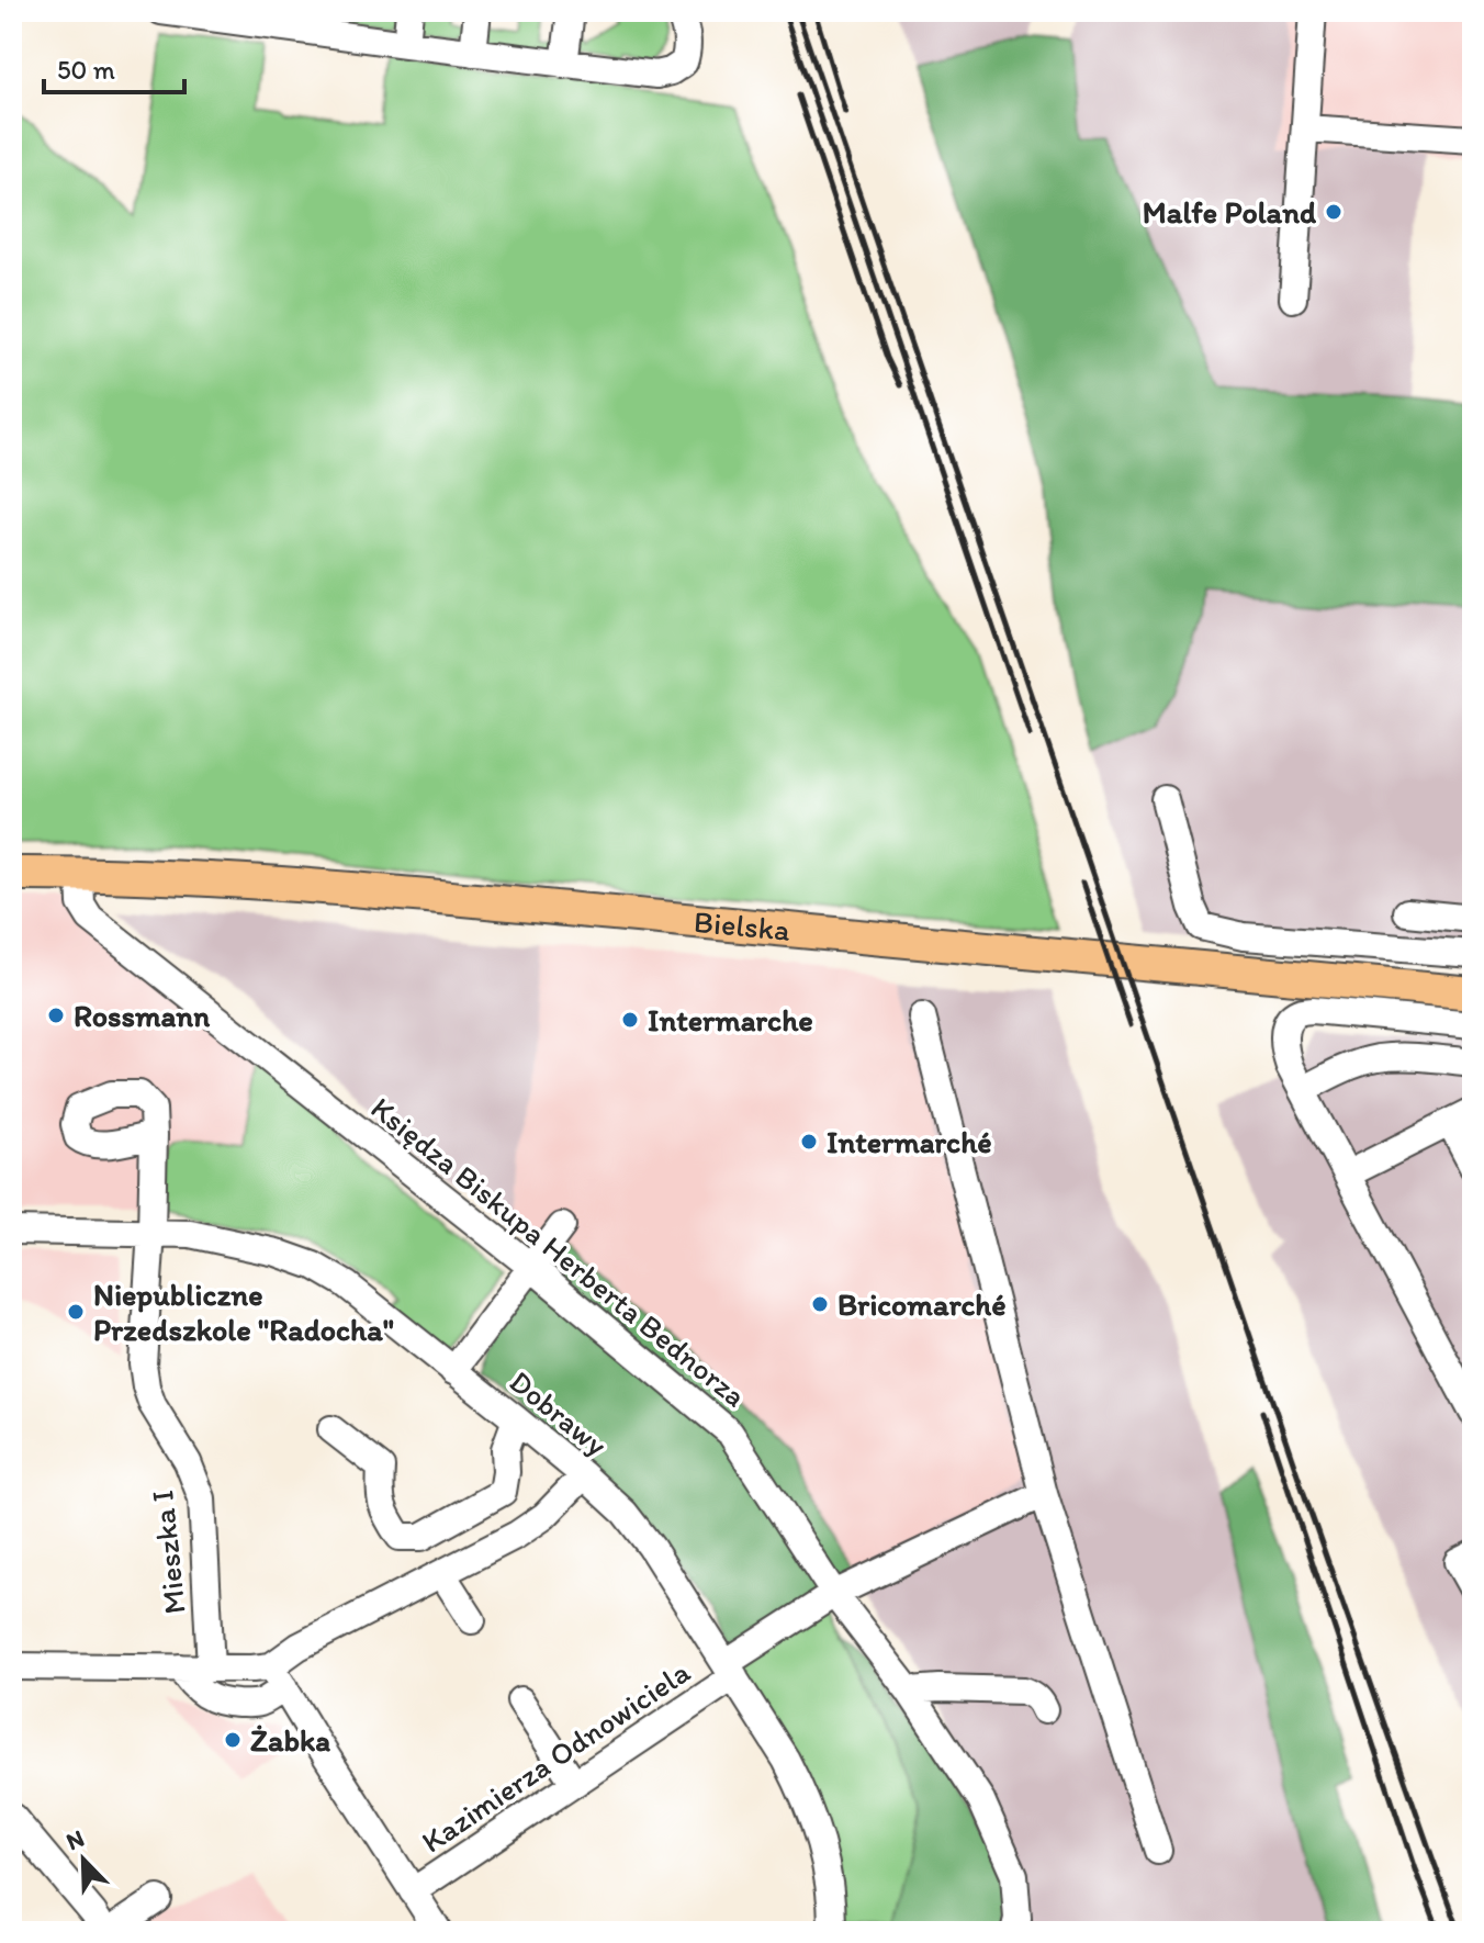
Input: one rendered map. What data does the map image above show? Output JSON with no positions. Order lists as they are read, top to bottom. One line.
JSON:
{"streets":{"main road":["Bielska"],"street":["Księdza Biskupa Herberta Bednorza","Dobrawy","Mieszka I","Kazimierza Odnowiciela"]},"crossings":[["Bielska","Księdza Biskupa Herberta Bednorza"],["Księdza Biskupa Herberta Bednorza","Kazimierza Odnowiciela"],["Dobrawy","Mieszka I"],["Dobrawy","Kazimierza Odnowiciela"]],"places":["Malfe Poland","Rossmann","Intermarche","Intermarché","Bricomarché","Niepubliczne Przedszkole \"Radocha\"","Żabka"],"scale_bar":"50 m","north":"top left"}
